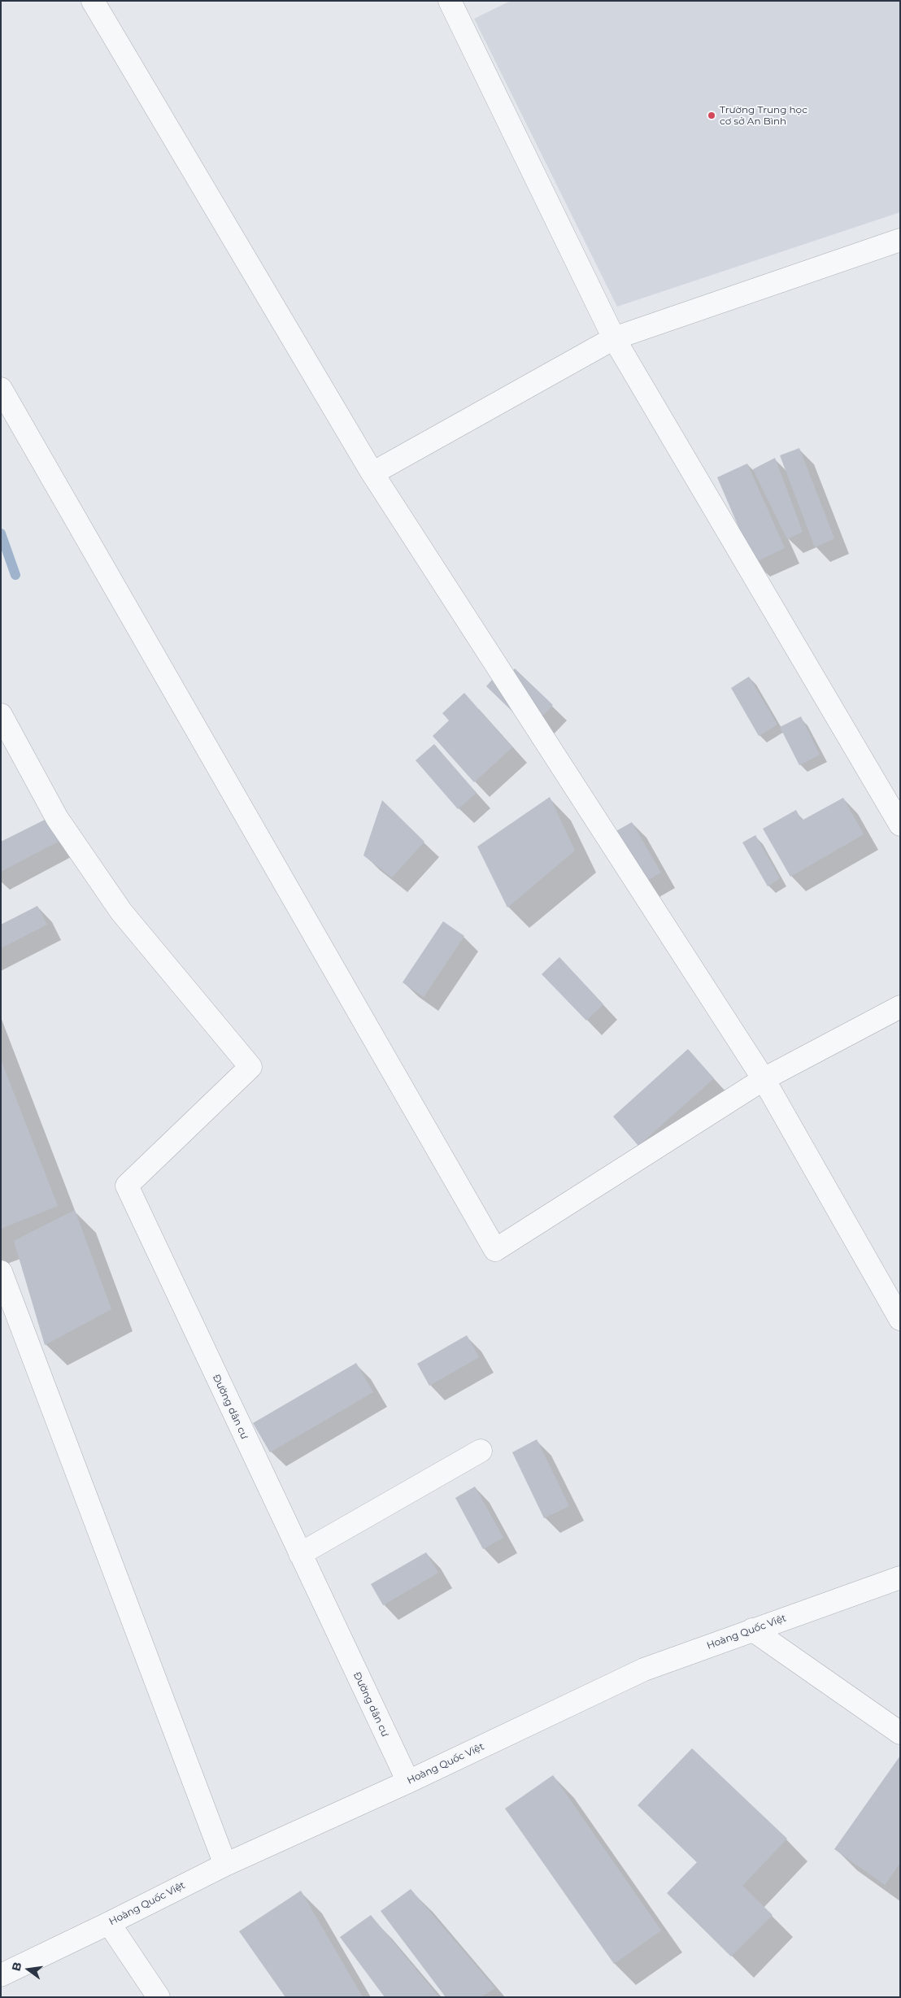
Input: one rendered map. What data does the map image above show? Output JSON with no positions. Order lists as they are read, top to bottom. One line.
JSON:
{"streets":{"street":["Đường dân cư","Hoàng Quốc Việt"]},"crossings":[["Đường dân cư","Hoàng Quốc Việt"]],"places":["Trường Trung học cơ sở An Bình"],"north":"left"}
